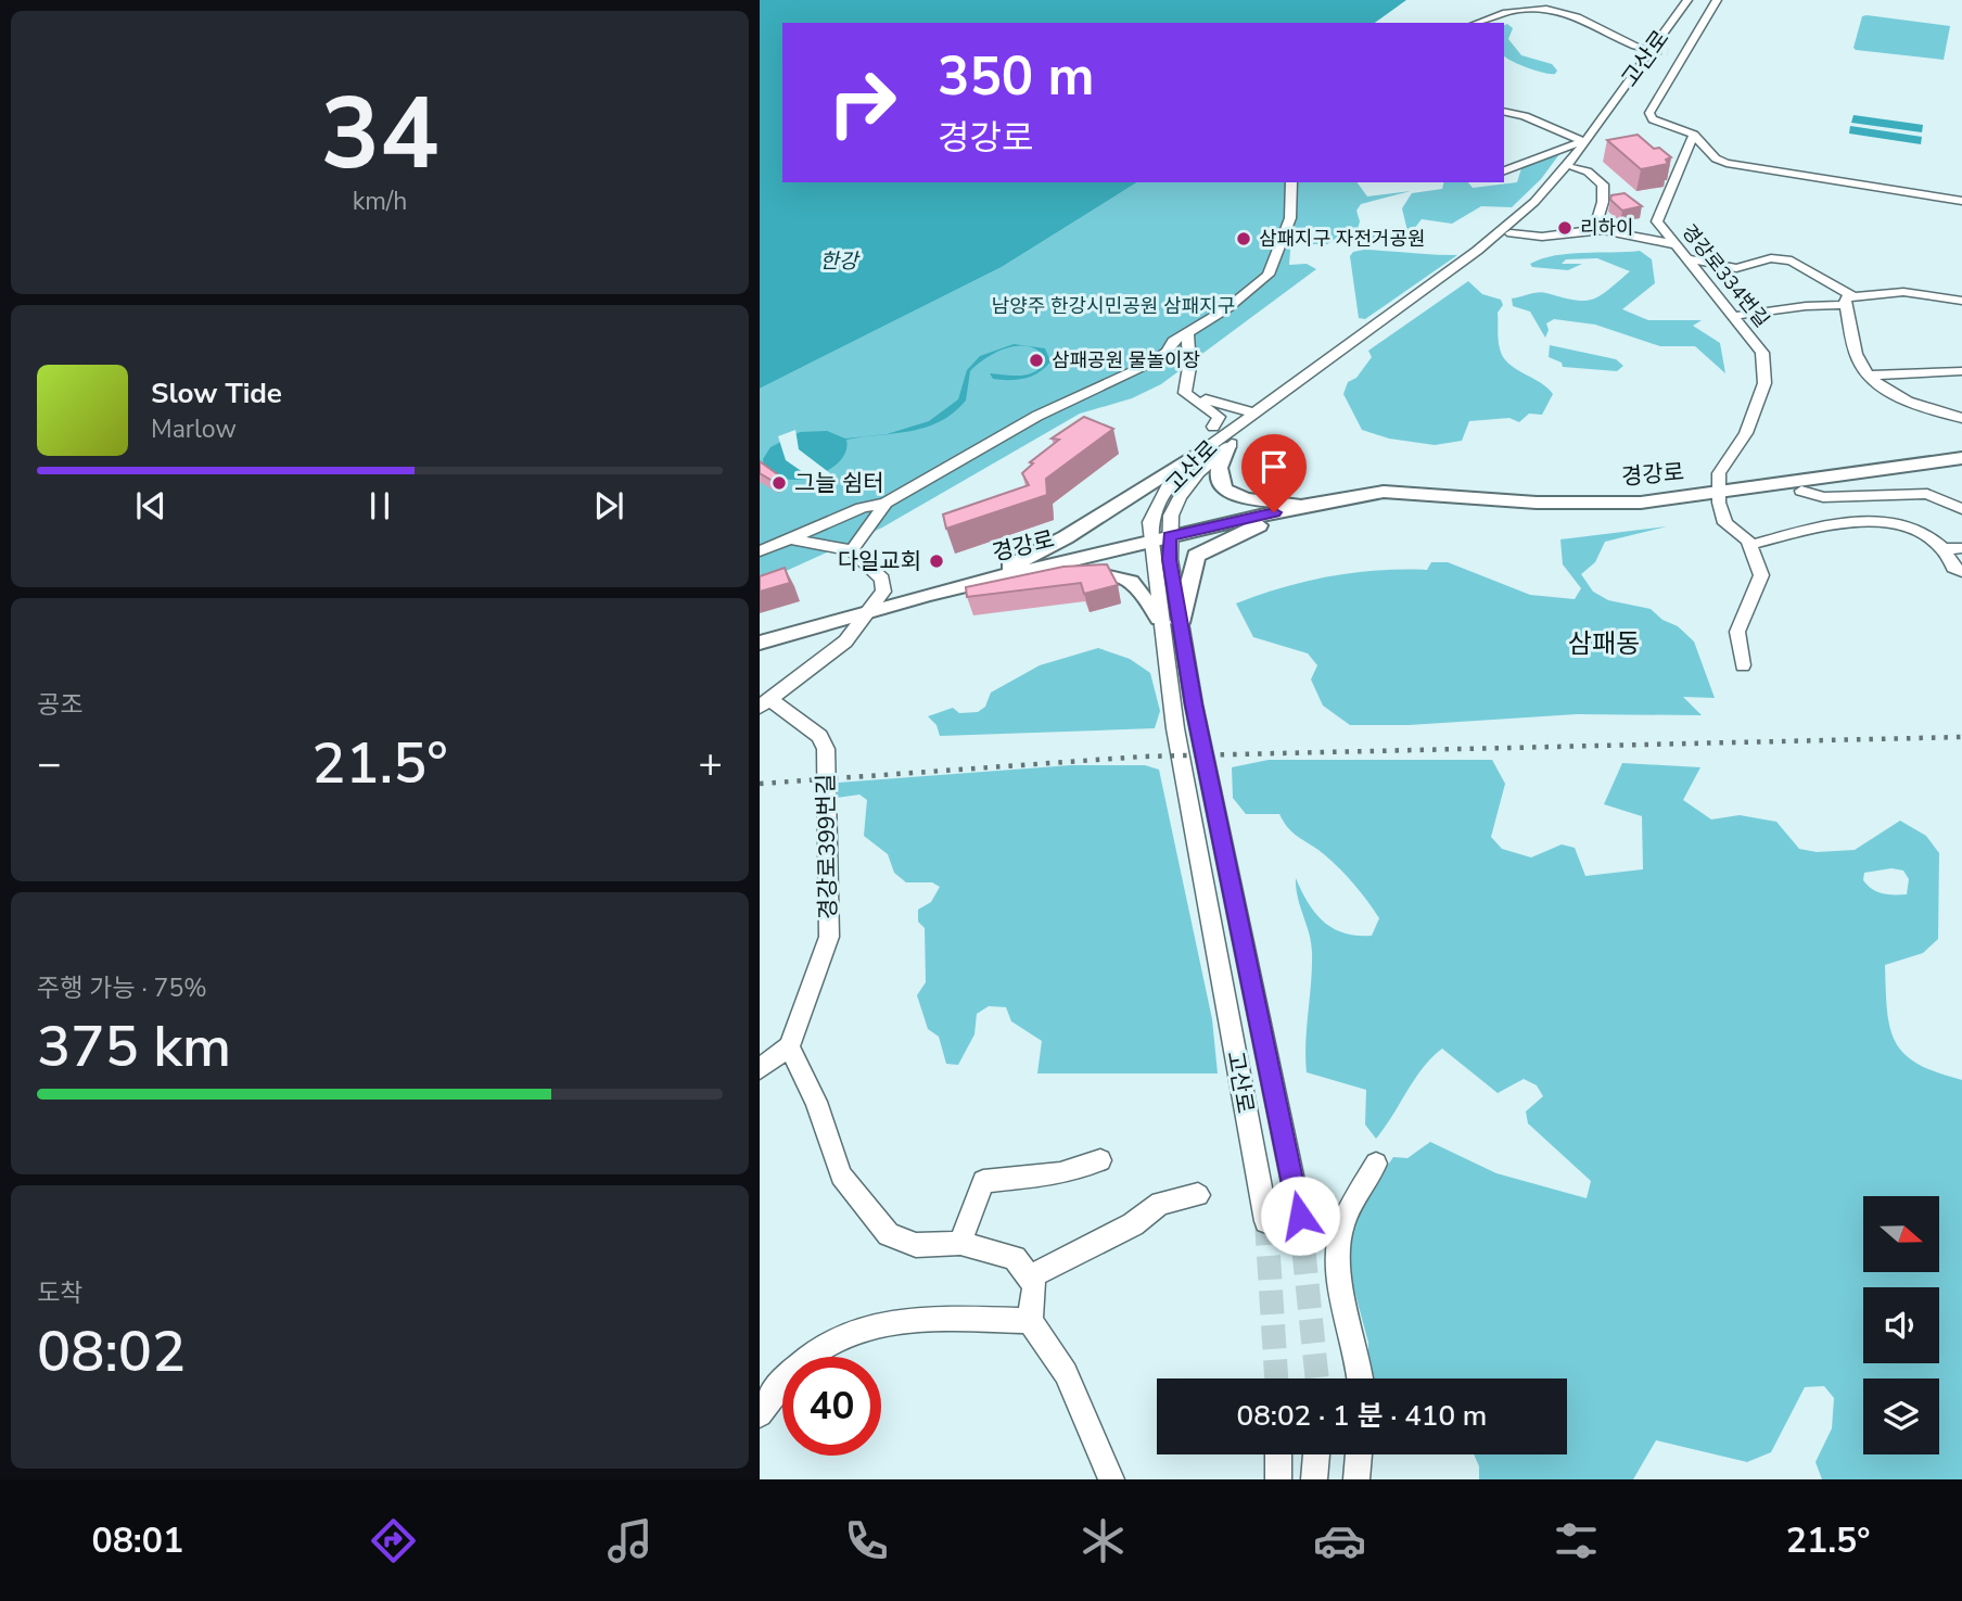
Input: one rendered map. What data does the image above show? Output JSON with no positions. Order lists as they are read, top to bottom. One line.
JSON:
{"streets":{"main road":["경강로"],"street":["고산로","경강로334번길","경강로399번길"]},"crossings":[["고산로","경강로"],["경강로334번길","경강로"],["경강로","경강로399번길"]],"districts":["삼패동"],"water":["한강"],"parks":["남양주 한강시민공원 삼패지구"],"places":["리하이","삼패지구 자전거공원","삼패공원 물놀이장","그늘 쉼터","다일교회"],"north":"right","page":{"tile":[["34","km/h"],"공조",["주행 가능 · 75%","375 km"],["도착","08:02"]],"turn":["350 m","경강로"],"song":["Slow Tide","Marlow"],"heat":["−","21.5°","+"],"limit":"40","trip":"08:02 · 1 분 · 410 m","tabs":["08:01","21.5°"]}}
